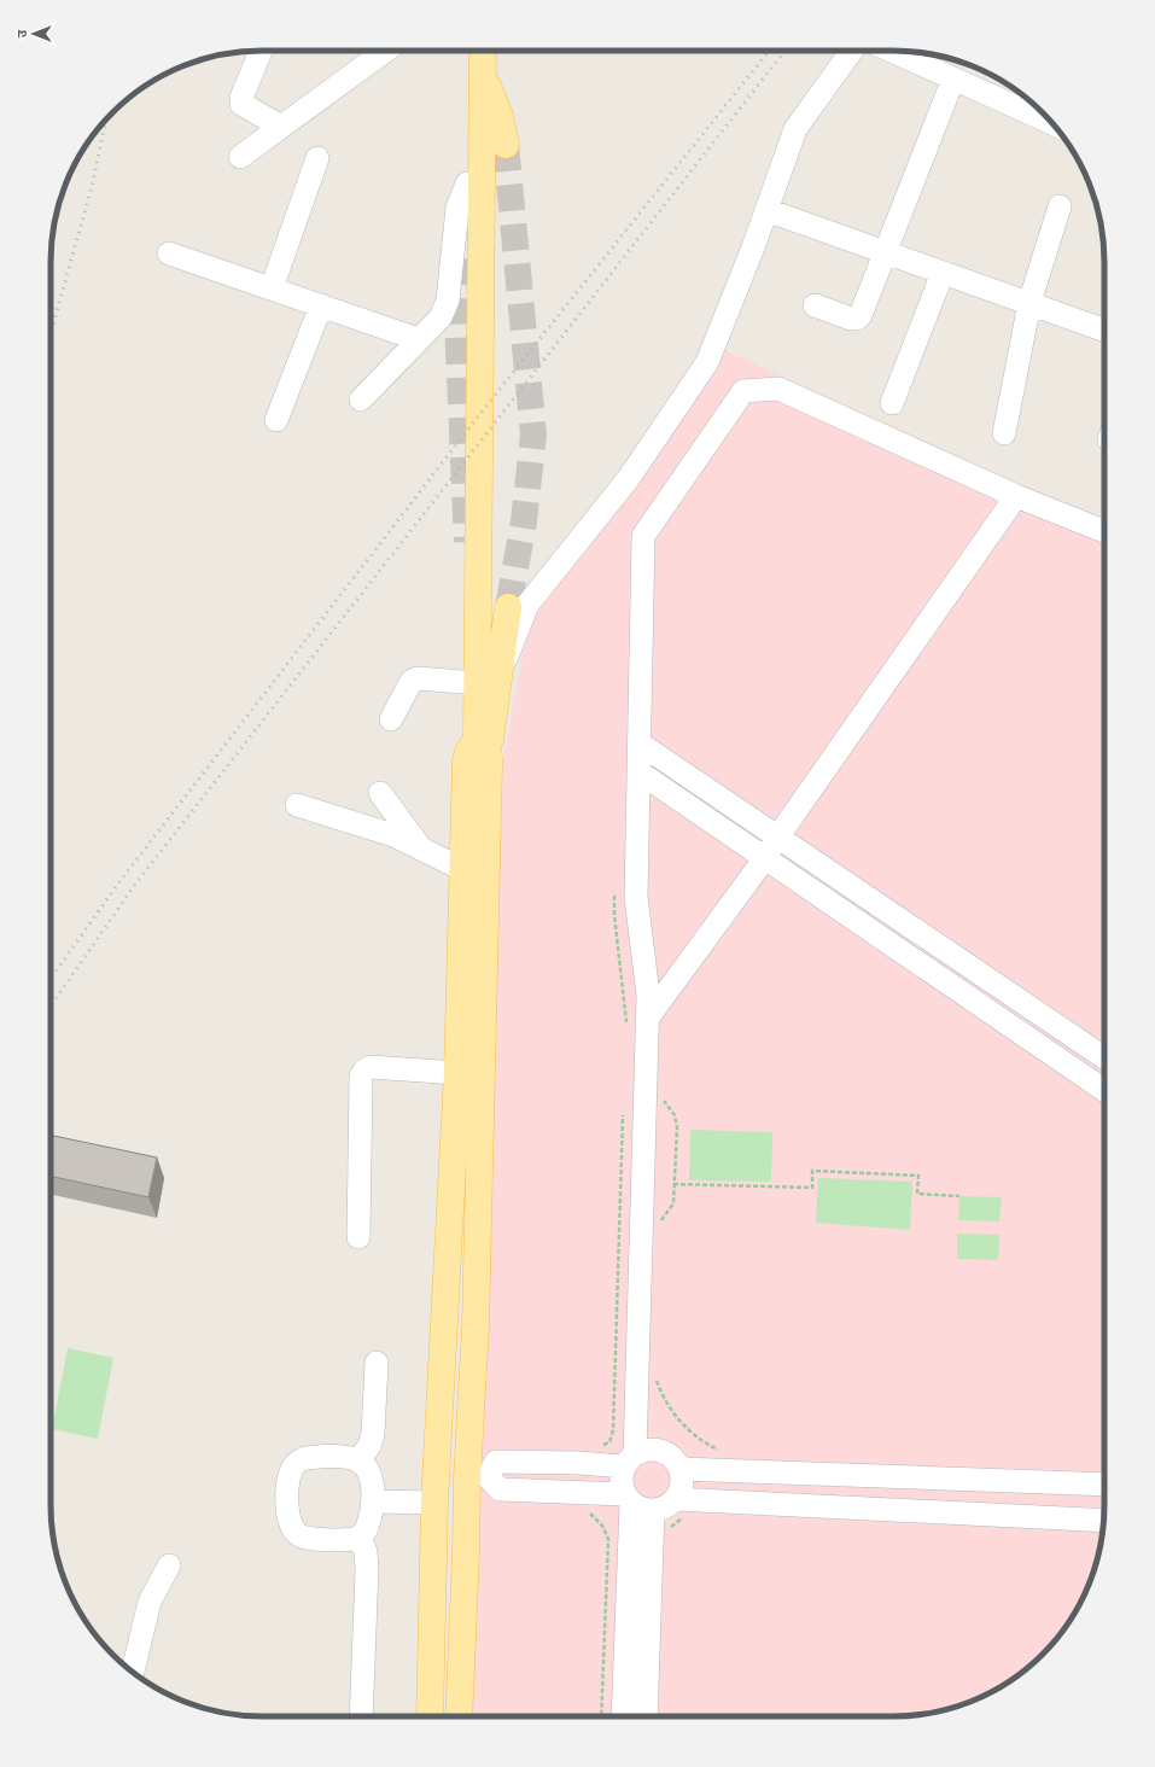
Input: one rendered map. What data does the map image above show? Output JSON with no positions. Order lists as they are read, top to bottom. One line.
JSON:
{"north":"left"}
